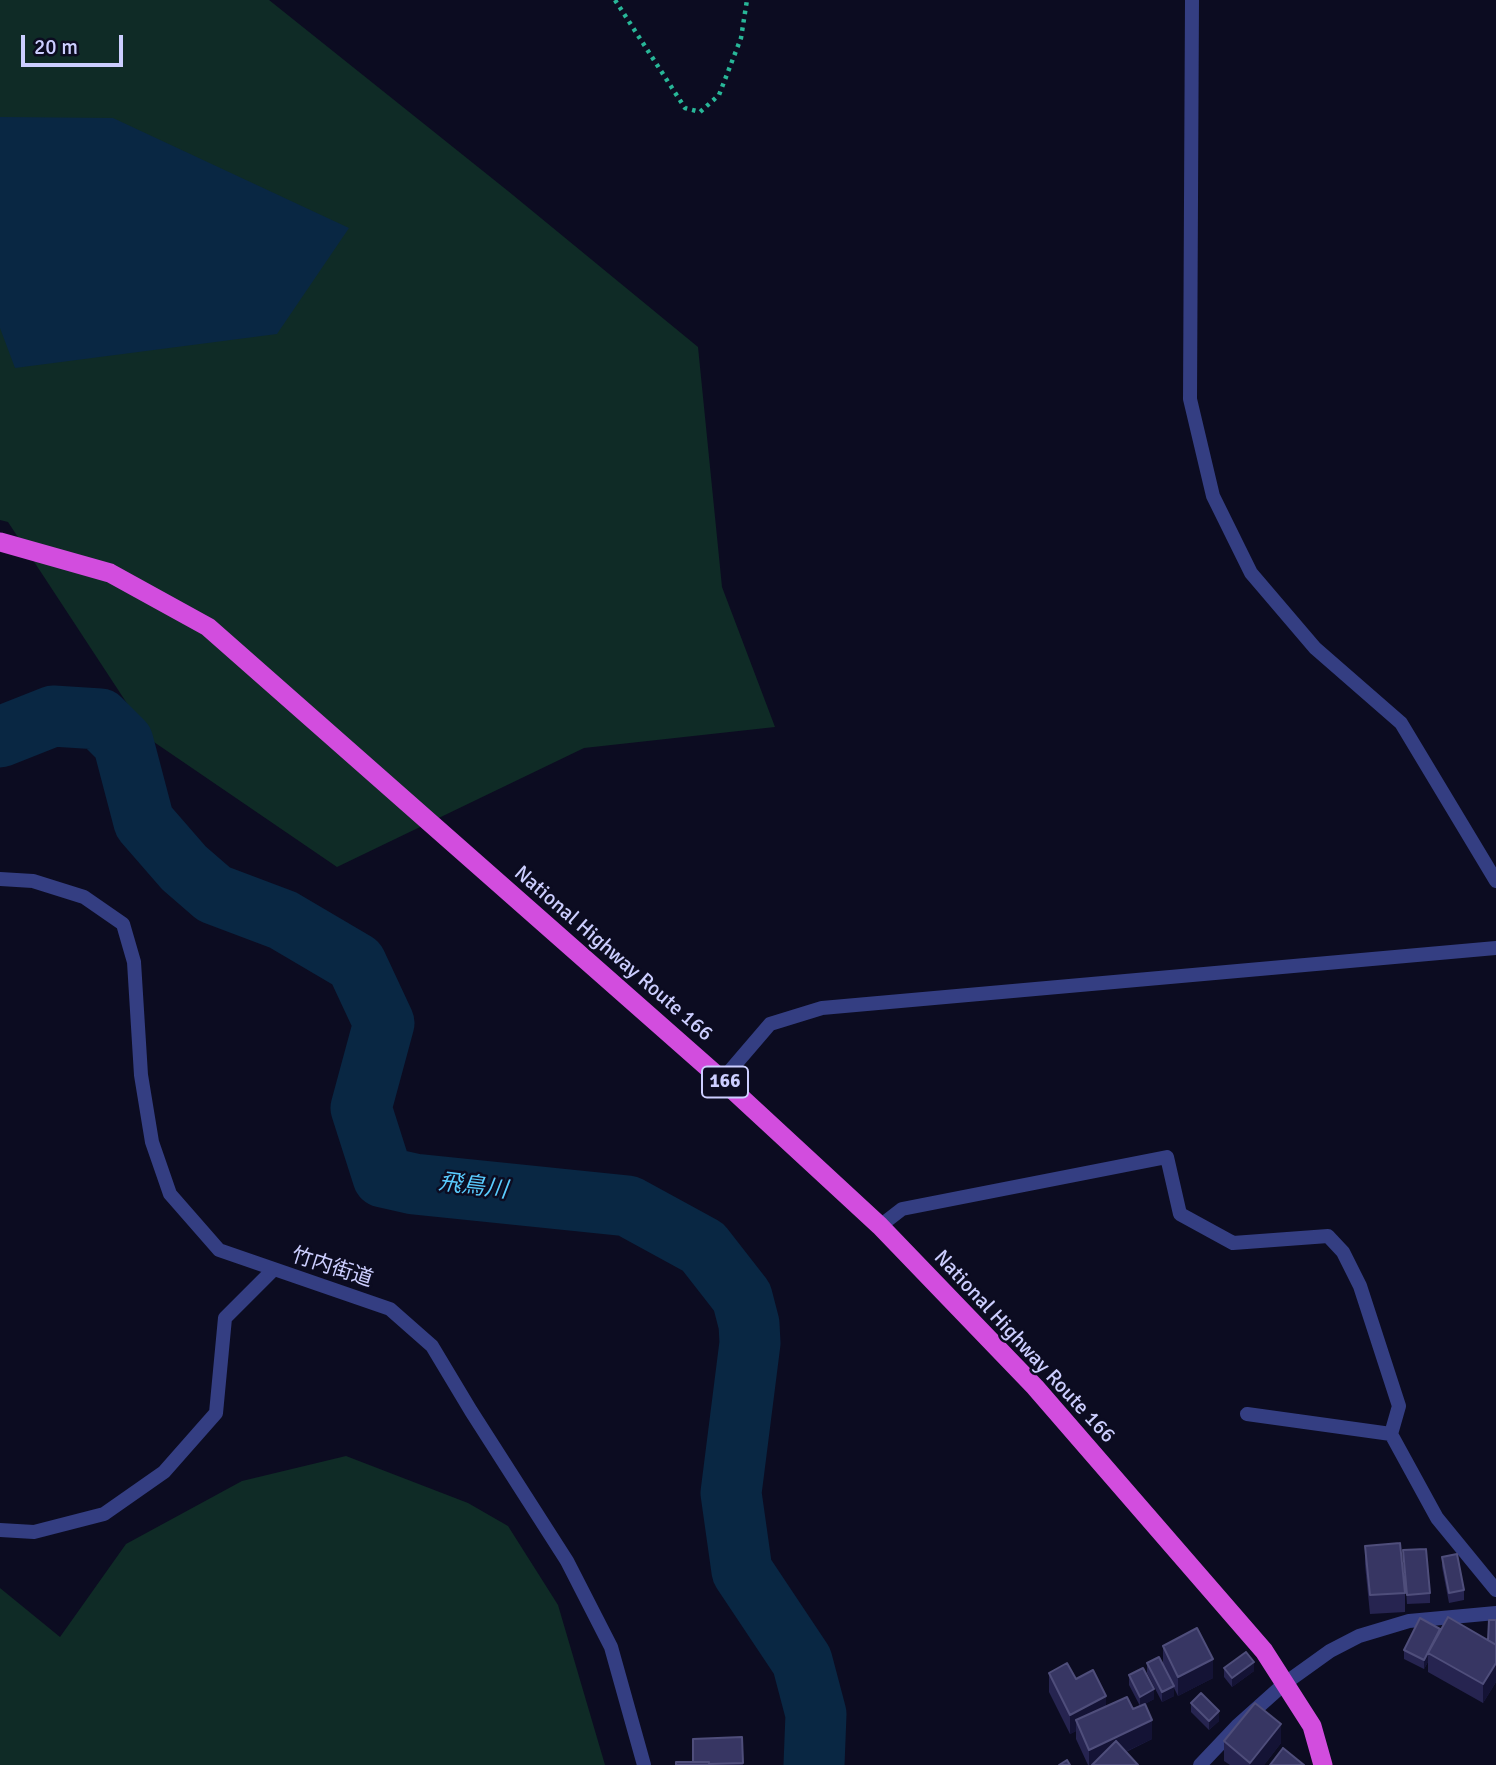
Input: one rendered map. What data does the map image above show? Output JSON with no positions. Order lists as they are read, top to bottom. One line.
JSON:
{"streets":{"highway":["National Highway Route 166","166"],"street":["竹内街道"]},"water":["飛鳥川"],"scale_bar":"20 m"}
